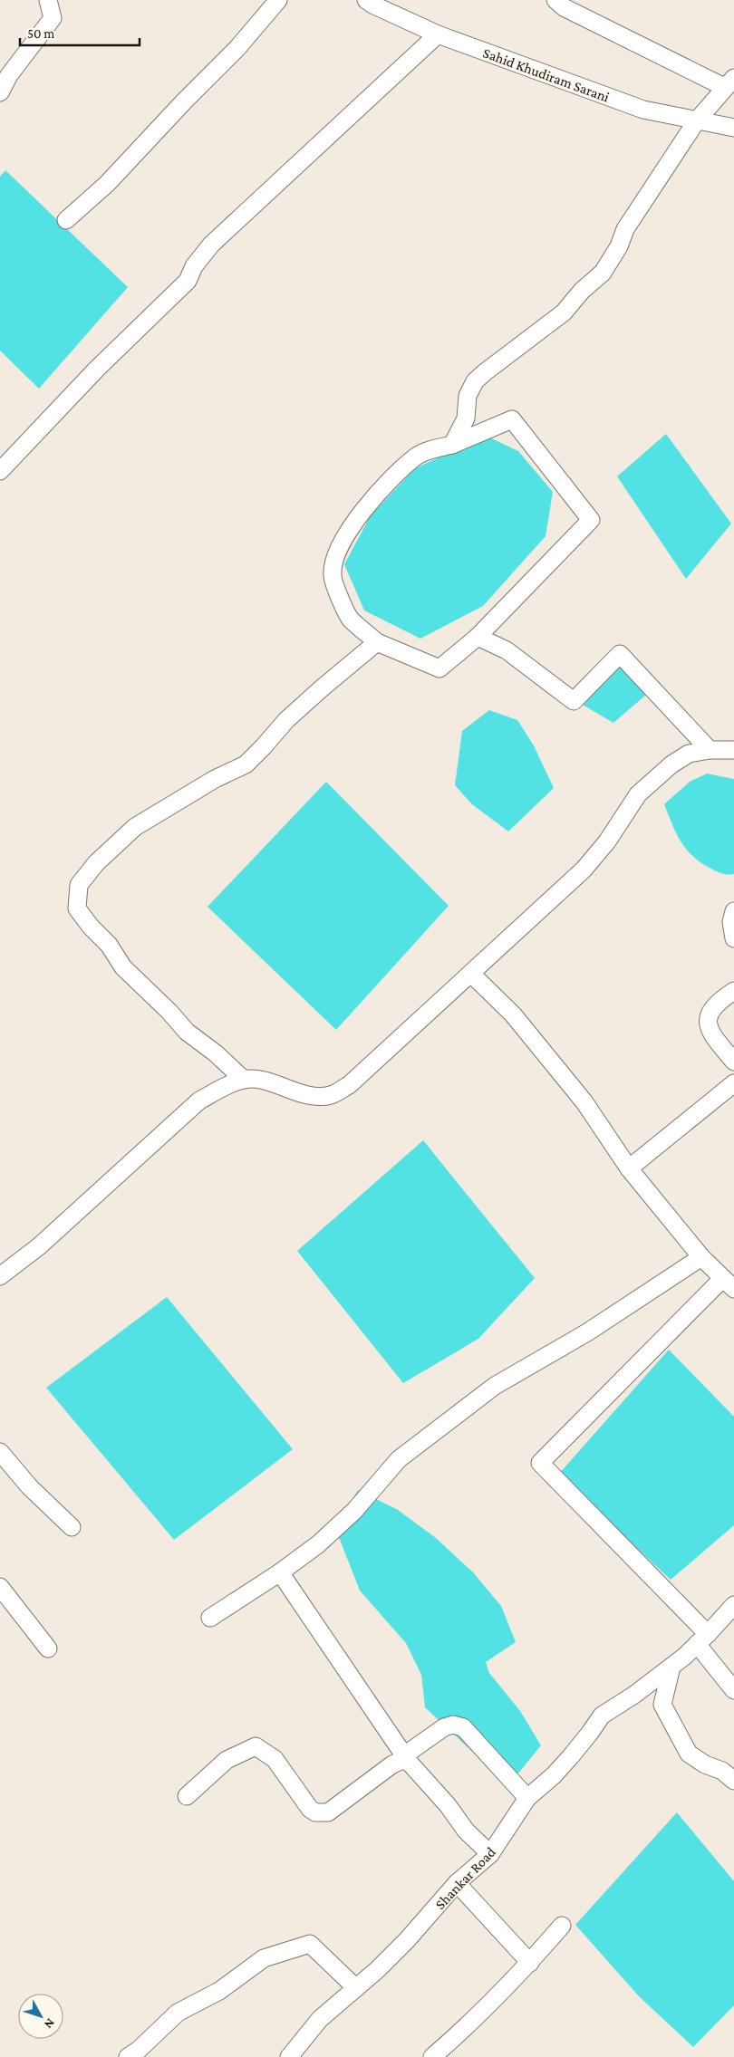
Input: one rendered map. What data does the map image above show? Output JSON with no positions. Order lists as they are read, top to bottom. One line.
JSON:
{"streets":{"street":["Sahid Khudiram Sarani","Shankar Road"]},"scale_bar":"50 m","north":"bottom right"}
